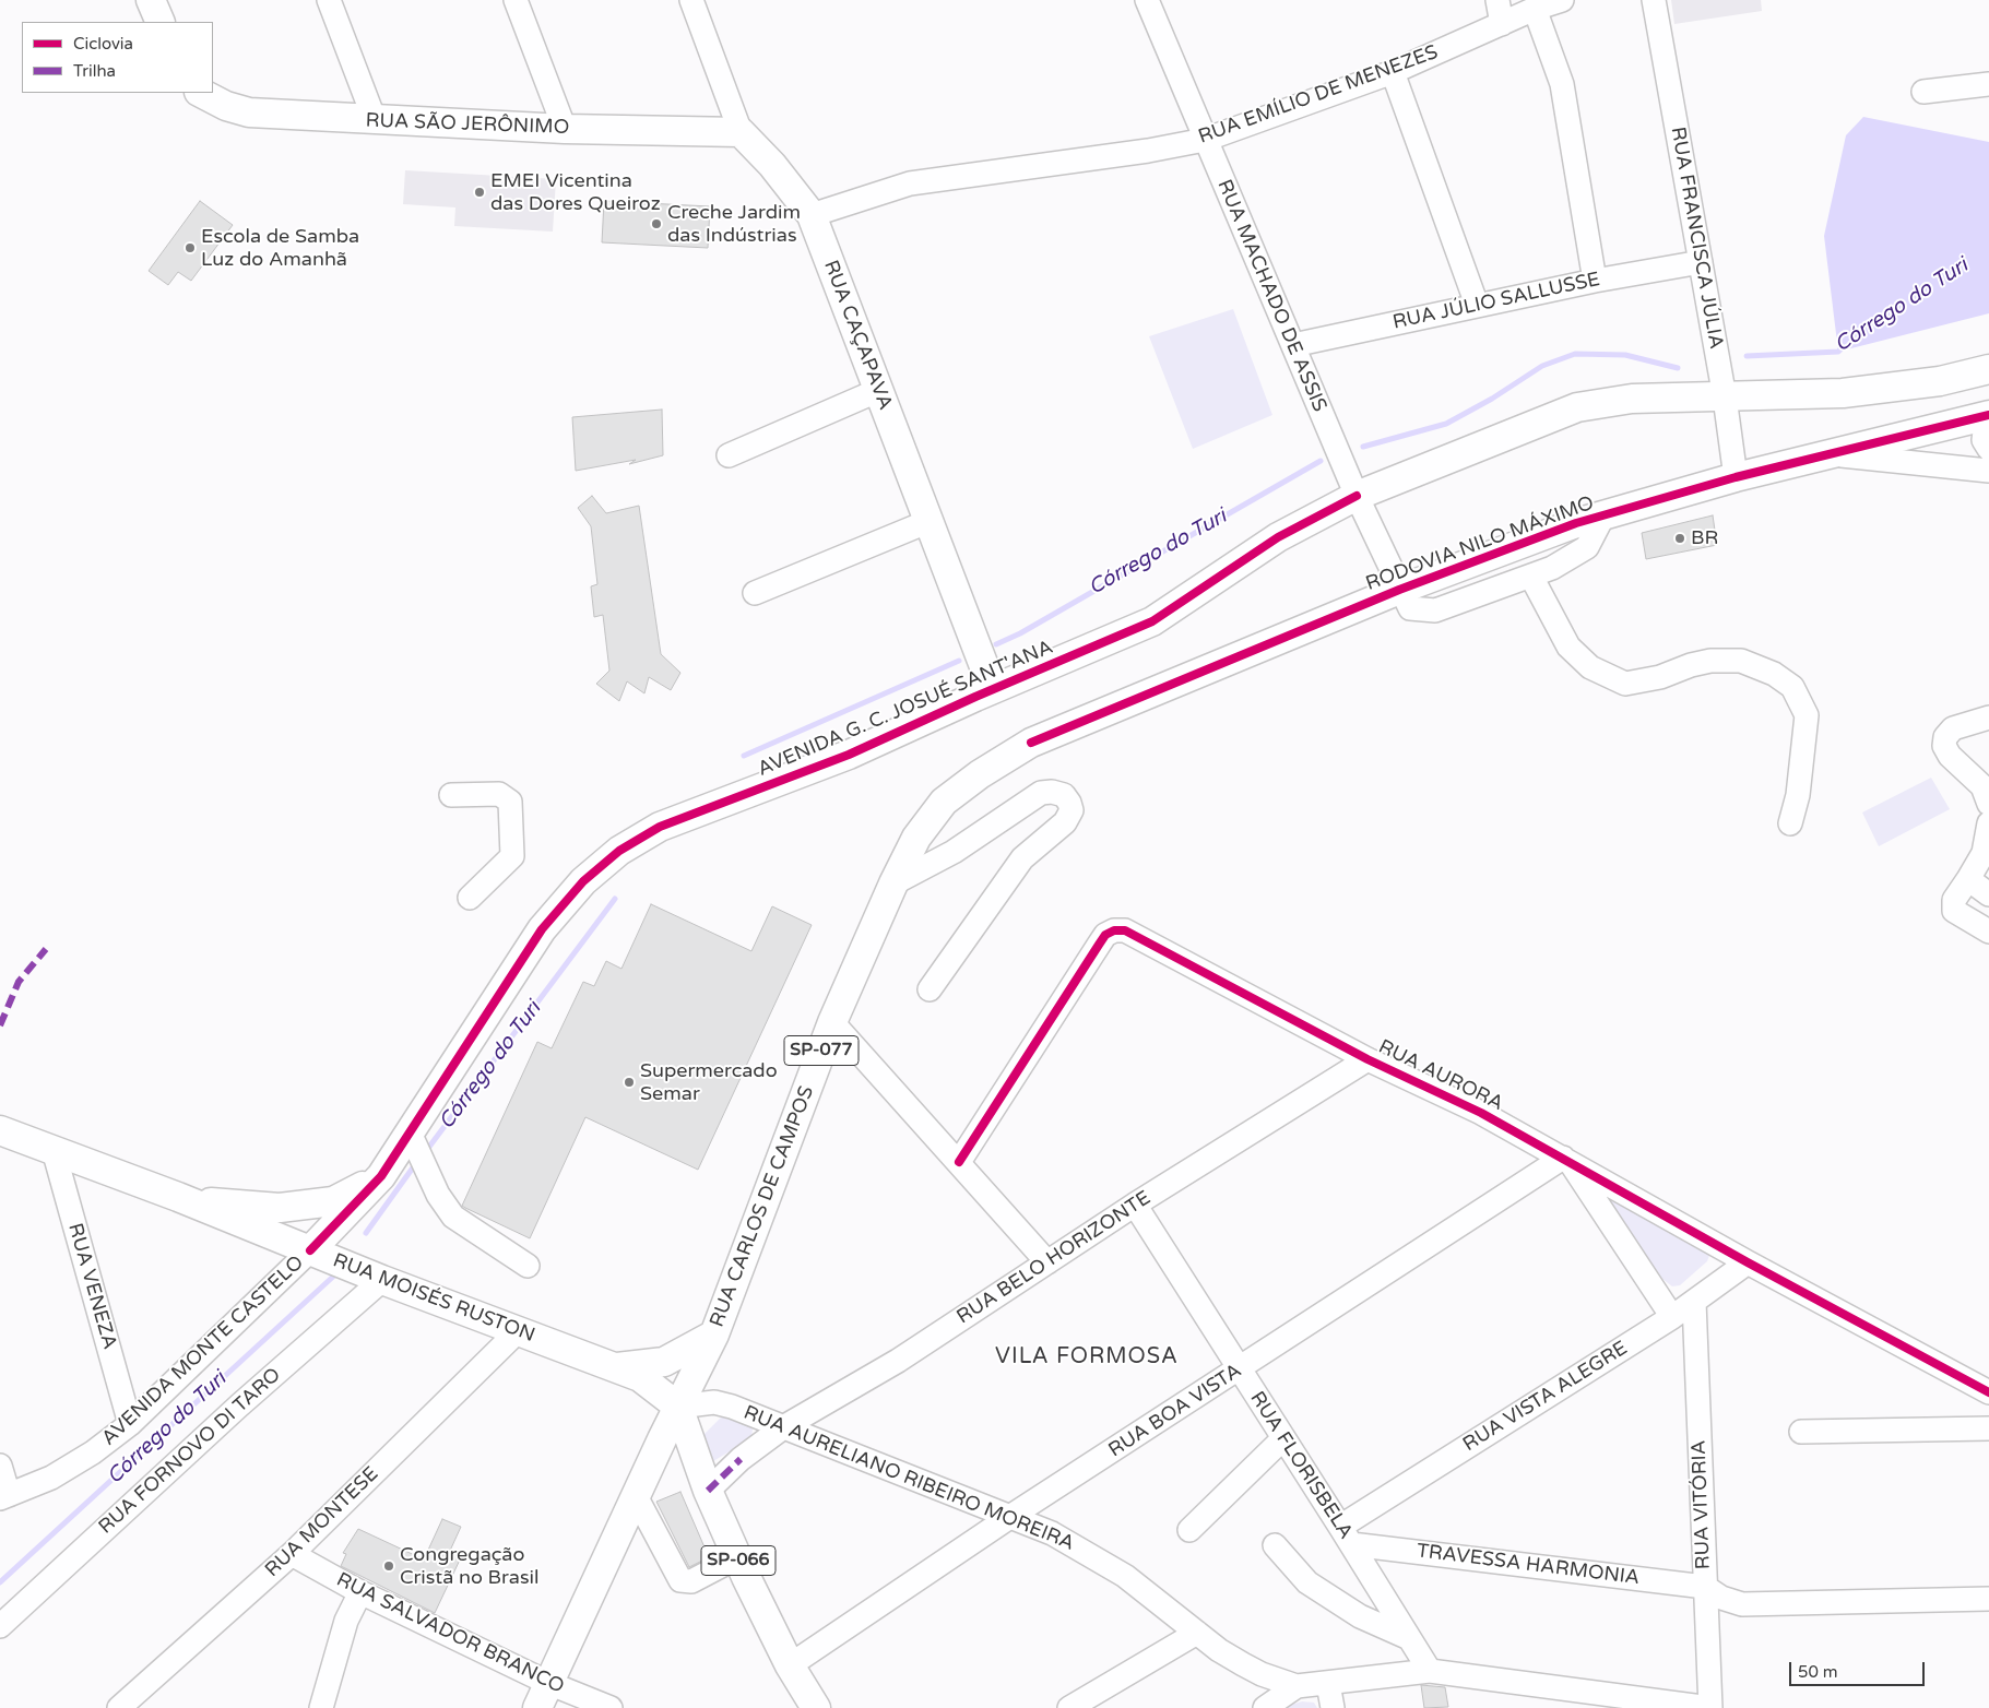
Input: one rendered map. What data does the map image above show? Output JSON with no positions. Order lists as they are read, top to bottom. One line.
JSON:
{"streets":{"main road":["RUA SÃO JERÔNIMO","RUA CAÇAPAVA","RODOVIA NILO MÁXIMO","AVENIDA G. C. JOSUÉ SANT'ANA","SP-077","RUA CARLOS DE CAMPOS","RUA MOISÉS RUSTON","SP-066"],"street":["RUA EMÍLIO DE MENEZES","RUA FRANCISCA JÚLIA","RUA MACHADO DE ASSIS","RUA JÚLIO SALLUSSE","RUA AURORA","RUA BELO HORIZONTE","RUA VENEZA","AVENIDA MONTE CASTELO","RUA VISTA ALEGRE","RUA BOA VISTA","RUA FORNOVO DI TARO","RUA FLORISBELA","RUA AURELIANO RIBEIRO MOREIRA","RUA VITÓRIA","RUA MONTESE","TRAVESSA HARMONIA","RUA SALVADOR BRANCO"]},"crossings":[["RUA EMÍLIO DE MENEZES","RUA MACHADO DE ASSIS"],["RUA EMÍLIO DE MENEZES","RUA CAÇAPAVA"],["RUA SÃO JERÔNIMO","RUA CAÇAPAVA"],["RUA FRANCISCA JÚLIA","RUA JÚLIO SALLUSSE"],["RUA FRANCISCA JÚLIA","RODOVIA NILO MÁXIMO"],["RUA FRANCISCA JÚLIA","AVENIDA G. C. JOSUÉ SANT'ANA"],["RUA MACHADO DE ASSIS","RUA JÚLIO SALLUSSE"],["RUA MACHADO DE ASSIS","RODOVIA NILO MÁXIMO"],["RUA MACHADO DE ASSIS","AVENIDA G. C. JOSUÉ SANT'ANA"],["RUA CAÇAPAVA","AVENIDA G. C. JOSUÉ SANT'ANA"],["RODOVIA NILO MÁXIMO","RUA CARLOS DE CAMPOS"],["AVENIDA G. C. JOSUÉ SANT'ANA","RUA MOISÉS RUSTON"],["AVENIDA G. C. JOSUÉ SANT'ANA","AVENIDA MONTE CASTELO"],["RUA AURORA","RUA BELO HORIZONTE"],["RUA AURORA","RUA VISTA ALEGRE"],["RUA AURORA","RUA BOA VISTA"],["RUA CARLOS DE CAMPOS","RUA MOISÉS RUSTON"],["RUA CARLOS DE CAMPOS","RUA AURELIANO RIBEIRO MOREIRA"],["RUA CARLOS DE CAMPOS","SP-066"],["RUA CARLOS DE CAMPOS","RUA SALVADOR BRANCO"],["RUA BELO HORIZONTE","RUA FLORISBELA"],["RUA BELO HORIZONTE","RUA AURELIANO RIBEIRO MOREIRA"],["RUA BELO HORIZONTE","SP-066"],["RUA VENEZA","RUA MOISÉS RUSTON"],["RUA VENEZA","AVENIDA MONTE CASTELO"],["RUA MOISÉS RUSTON","AVENIDA MONTE CASTELO"],["RUA MOISÉS RUSTON","RUA FORNOVO DI TARO"],["RUA MOISÉS RUSTON","RUA AURELIANO RIBEIRO MOREIRA"],["RUA MOISÉS RUSTON","RUA MONTESE"],["RUA MOISÉS RUSTON","SP-066"],["RUA VISTA ALEGRE","RUA FLORISBELA"],["RUA VISTA ALEGRE","RUA VITÓRIA"],["RUA VISTA ALEGRE","TRAVESSA HARMONIA"],["RUA BOA VISTA","RUA FLORISBELA"],["RUA BOA VISTA","RUA AURELIANO RIBEIRO MOREIRA"],["RUA BOA VISTA","SP-066"],["RUA FLORISBELA","RUA AURELIANO RIBEIRO MOREIRA"],["RUA FLORISBELA","TRAVESSA HARMONIA"],["RUA AURELIANO RIBEIRO MOREIRA","RUA VITÓRIA"],["RUA AURELIANO RIBEIRO MOREIRA","SP-066"],["RUA VITÓRIA","TRAVESSA HARMONIA"],["RUA MONTESE","RUA SALVADOR BRANCO"]],"districts":["VILA FORMOSA"],"water":["Córrego do Turi"],"places":["EMEI Vicentina das Dores Queiroz","Creche Jardim das Indústrias","Escola de Samba Luz do Amanhã","BR","Supermercado Semar","Congregação Cristã no Brasil"],"legend":["Ciclovia","Trilha"],"scale_bar":"50 m"}
